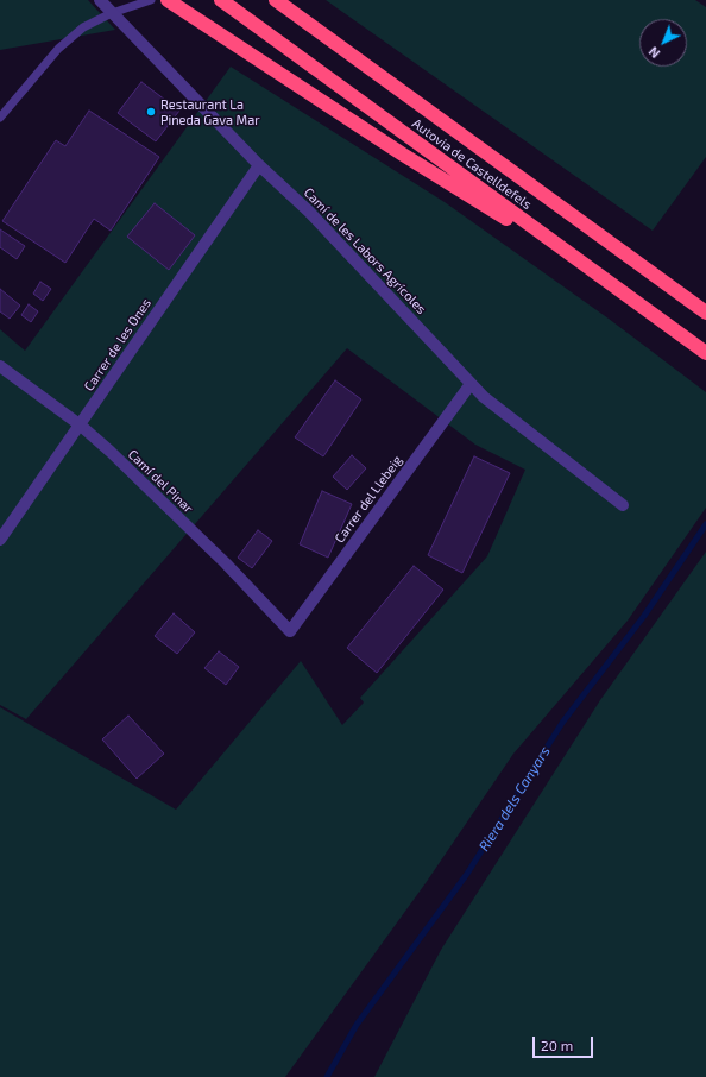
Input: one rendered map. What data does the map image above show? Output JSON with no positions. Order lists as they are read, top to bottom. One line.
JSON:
{"streets":{"highway":["Autovia de Castelldefels"],"street":["Camí de les Labors Agrícoles","Carrer de les Ones","Camí del Pinar","Carrer del Llebeig"]},"crossings":[["Camí de les Labors Agrícoles","Carrer de les Ones"],["Camí de les Labors Agrícoles","Carrer del Llebeig"],["Carrer de les Ones","Camí del Pinar"],["Camí del Pinar","Carrer del Llebeig"]],"water":["Riera dels Canyars"],"places":["Restaurant La Pineda Gava Mar"],"scale_bar":"20 m","north":"bottom left"}
